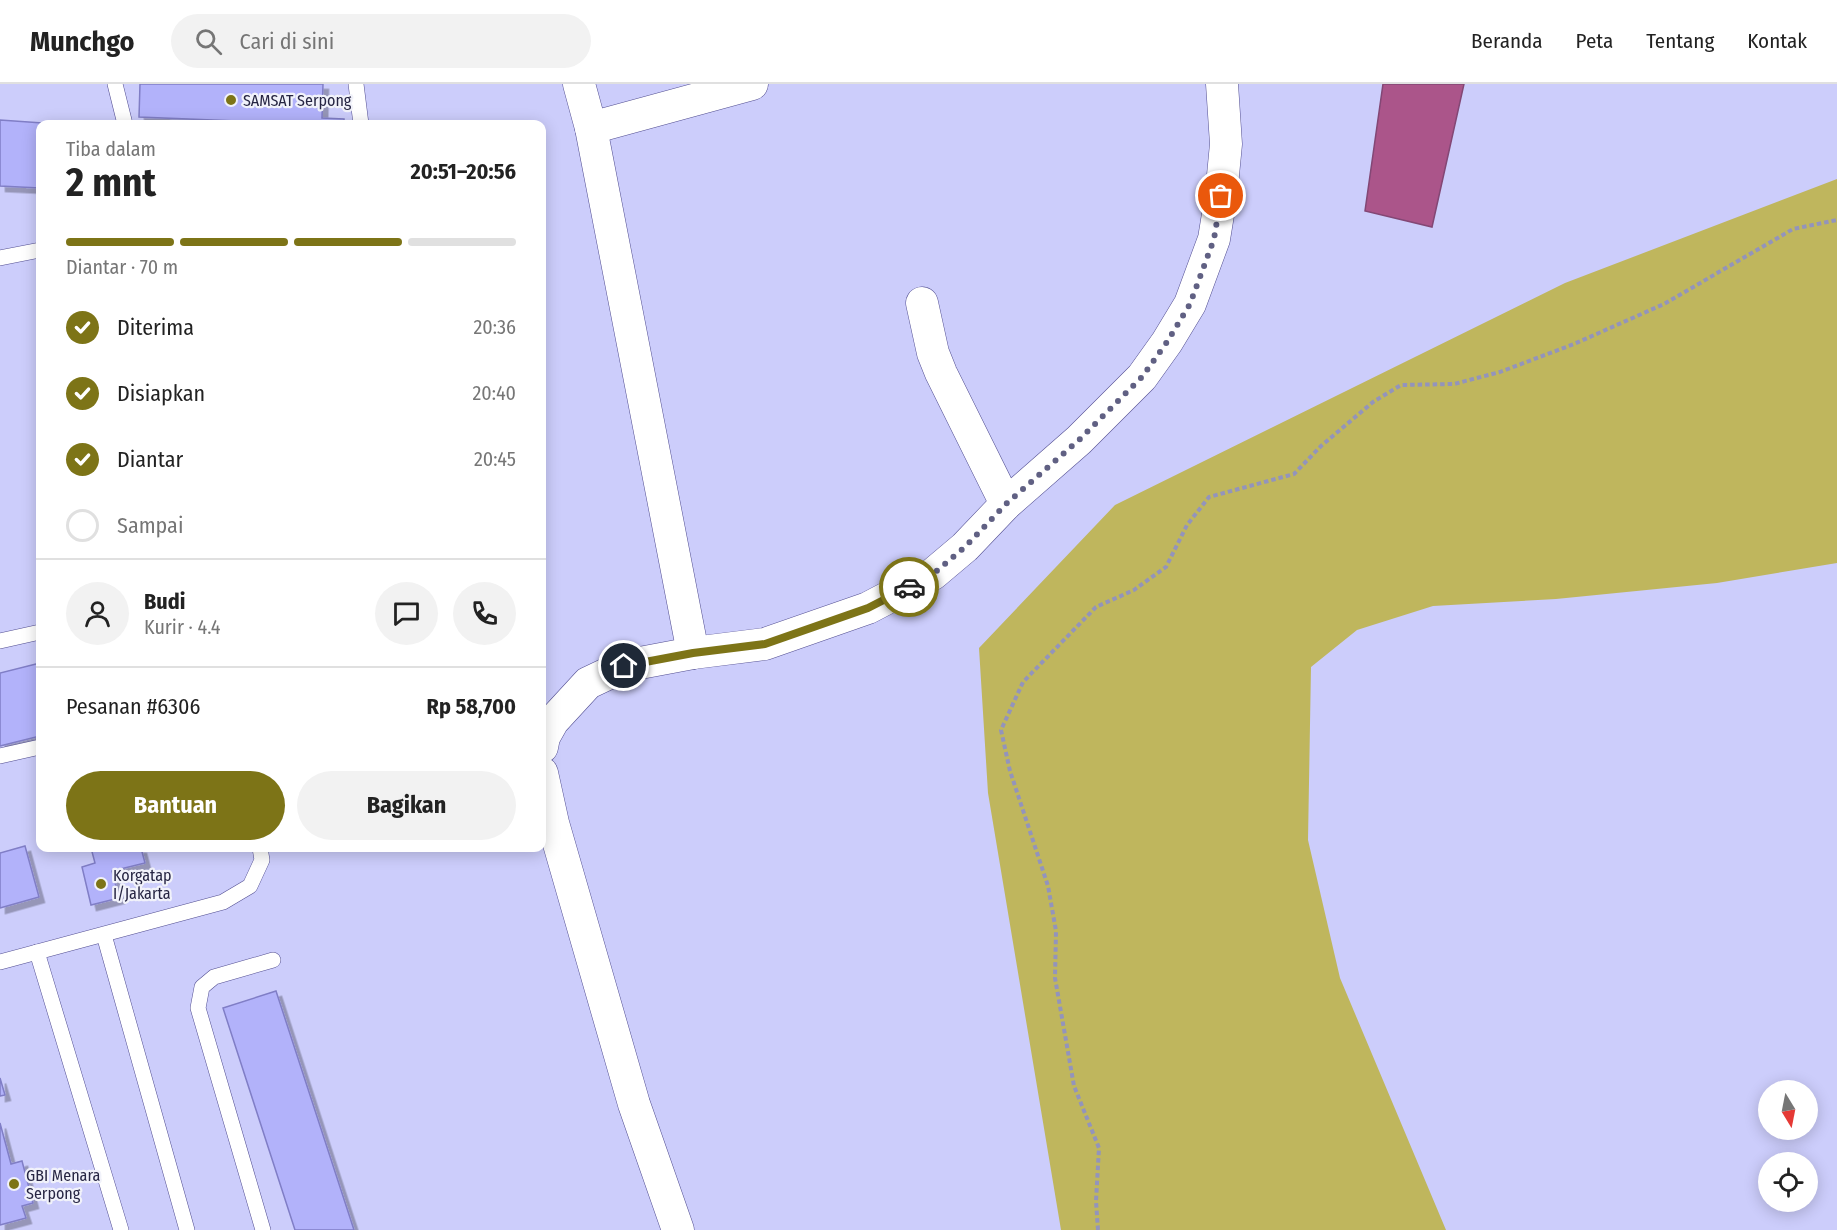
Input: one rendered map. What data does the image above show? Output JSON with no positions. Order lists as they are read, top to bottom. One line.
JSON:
{"places":["SAMSAT Serpong","Korgatap I/Jakarta","GBI Menara Serpong"],"north":"bottom","page":{"header":"Munchgo","search":"Cari di sini","nav":["Beranda","Peta","Tentang","Kontak"],"heading":["2 mnt","Tiba dalam","20:51–20:56"],"panel":["Budi","Kurir · 4.4","Pesanan #6306","Rp 58,700"],"bar":"Diantar · 70 m","list":[["Diterima","20:36"],["Disiapkan","20:40"],["Diantar","20:45"],"Sampai"],"buttons":["Bantuan","Bagikan"]}}
